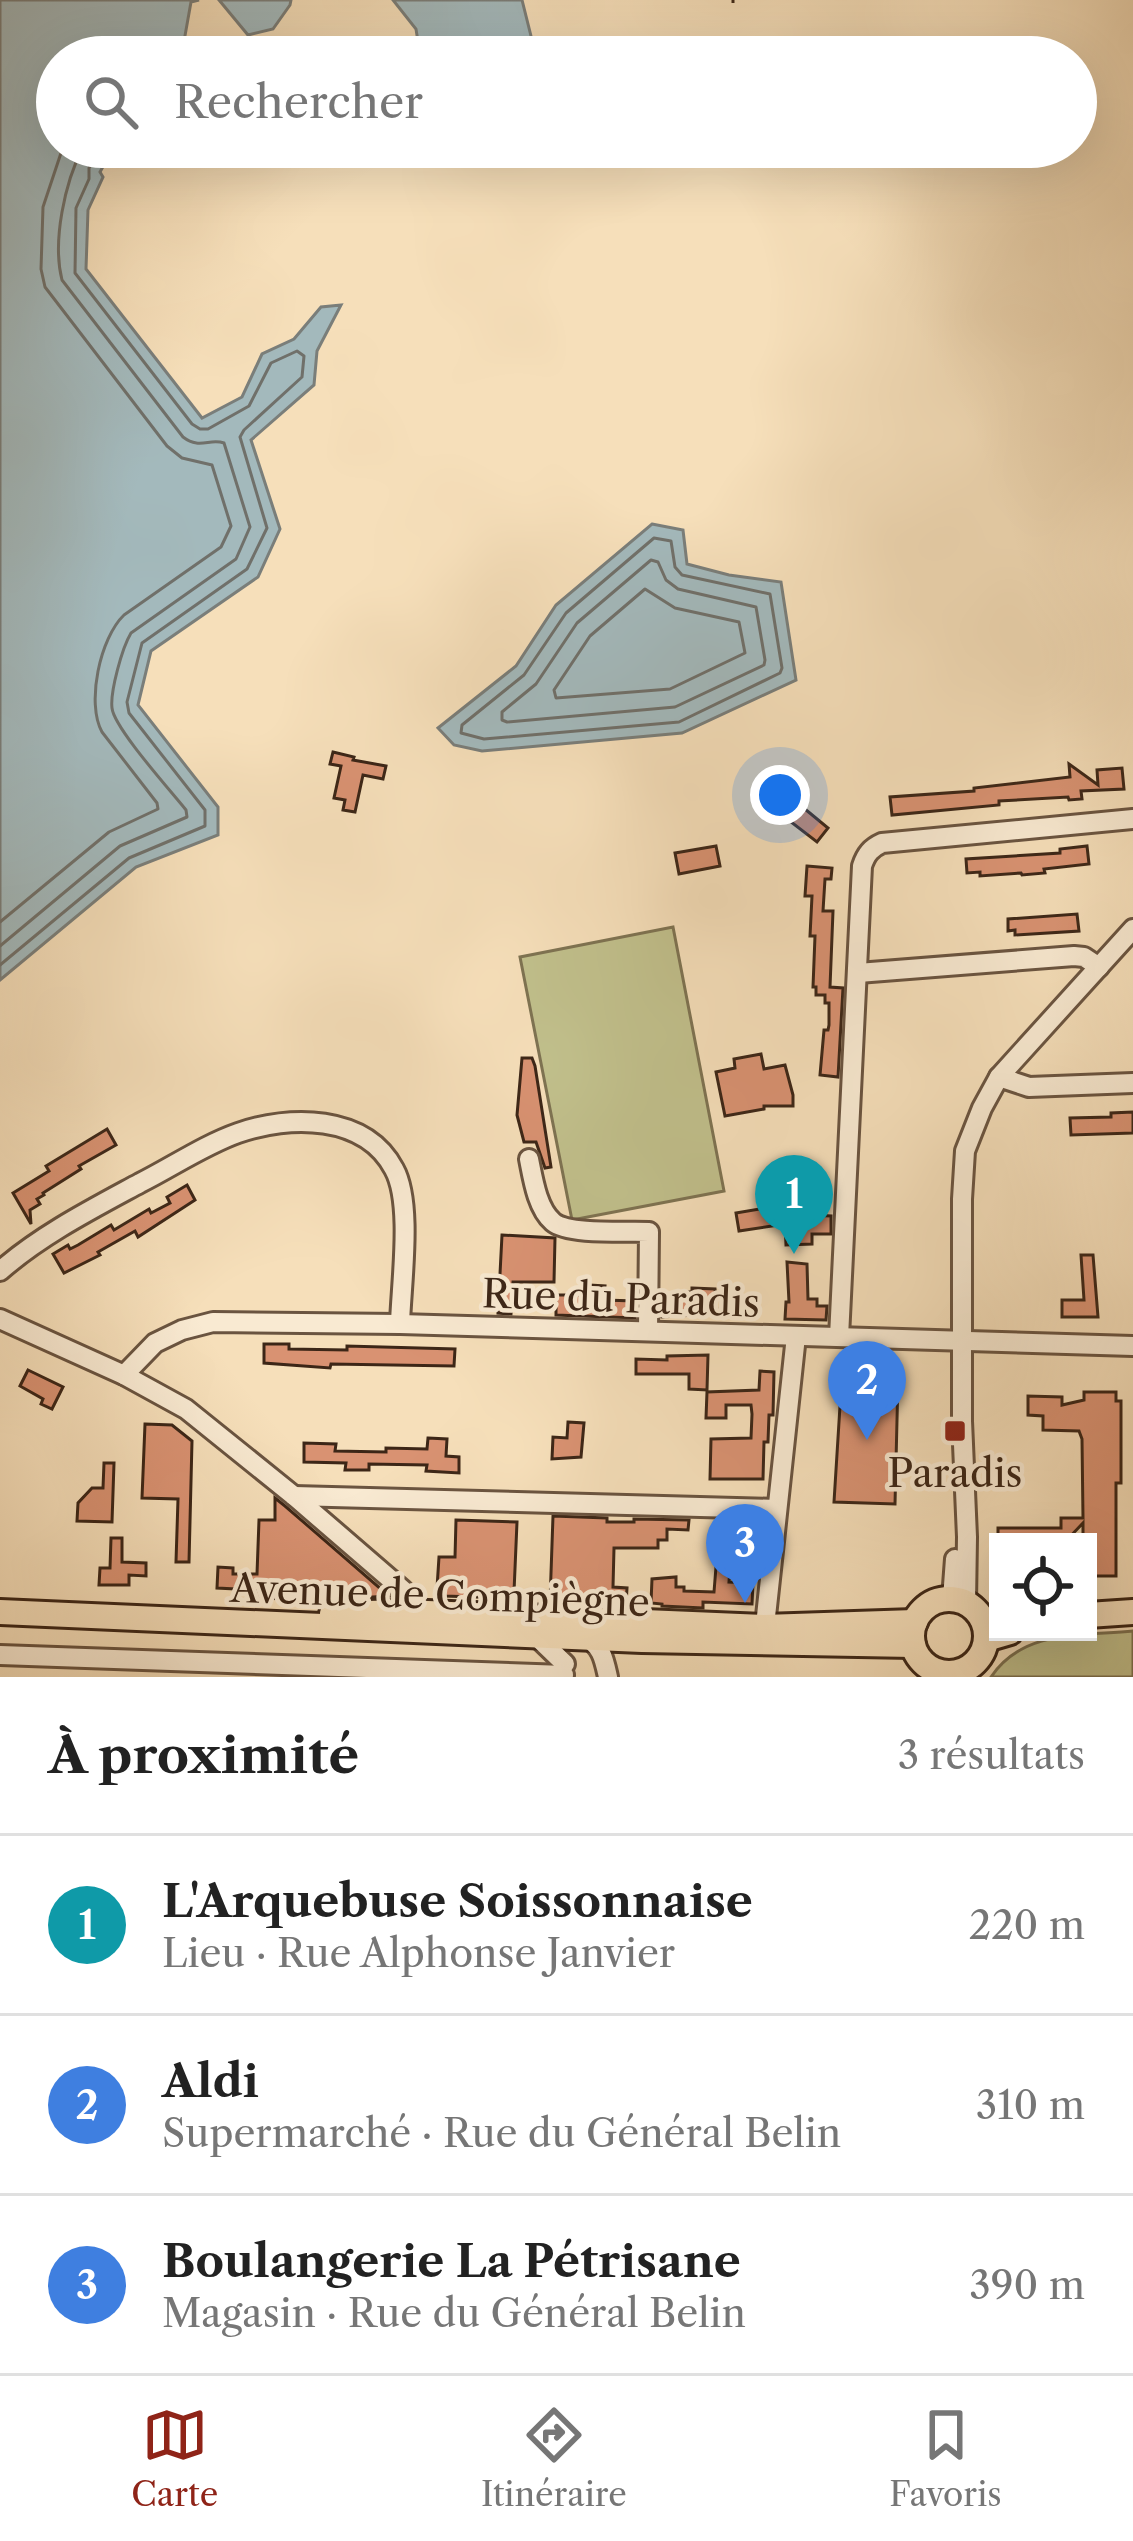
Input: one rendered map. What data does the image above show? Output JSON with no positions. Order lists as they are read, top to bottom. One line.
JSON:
{"streets":{"main road":["Avenue de Compiègne"],"street":["Rue du Paradis"]},"places":{"transit":["Paradis"]},"page":{"search":"Rechercher","pins":["1","2","3"],"heading":["À proximité","3 résultats"],"list":[{"mark":"1","name":"L'Arquebuse Soissonnaise","note":"Lieu · Rue Alphonse Janvier","value":"220 m"},{"mark":"2","name":"Aldi","note":"Supermarché · Rue du Général Belin","value":"310 m"},{"mark":"3","name":"Boulangerie La Pétrisane","note":"Magasin · Rue du Général Belin","value":"390 m"}],"nav":["Carte","Itinéraire","Favoris"]}}
